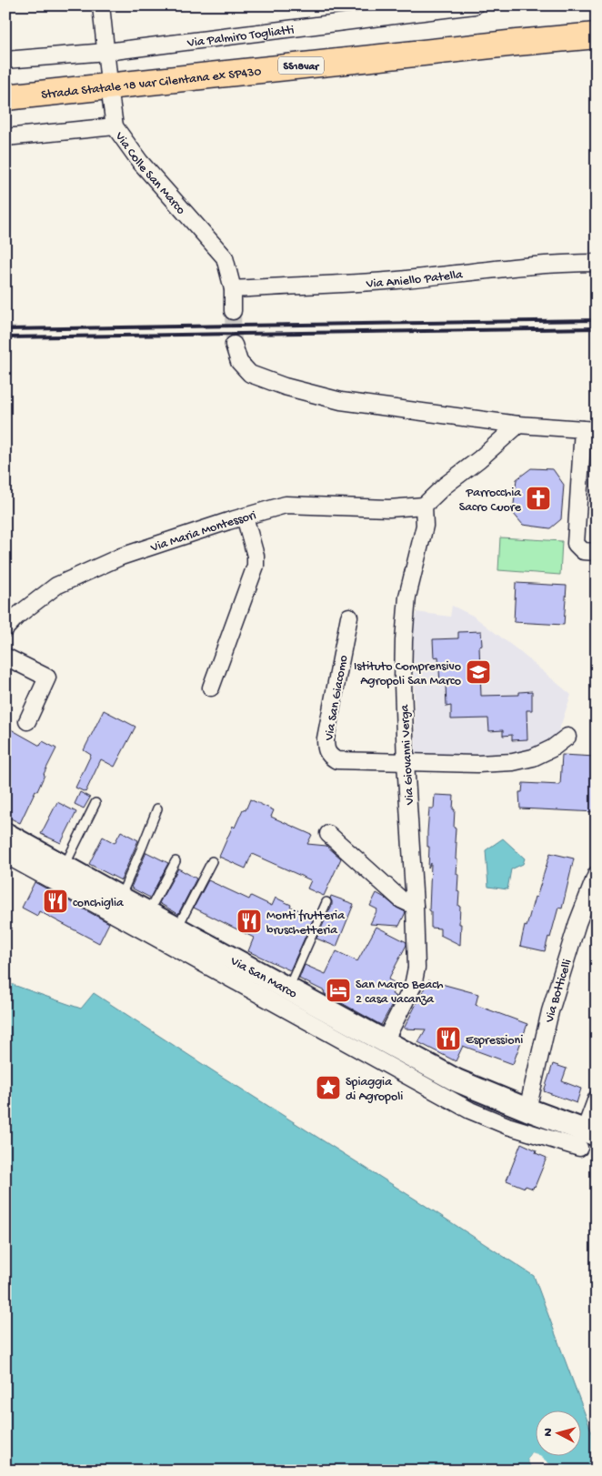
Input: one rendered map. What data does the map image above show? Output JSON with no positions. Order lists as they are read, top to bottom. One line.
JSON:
{"streets":{"highway":["SS18var","Strada Statale 18 var Cilentana ex SP430"],"main road":["Via San Marco"],"street":["Via Palmiro Togliatti","Via Colle San Marco","Via Aniello Patella","Via Maria Montessori","Via San Giacomo","Via Giovanni Verga","Via Botticelli"]},"crossings":[["Via Colle San Marco","Via Aniello Patella"],["Via Maria Montessori","Via Giovanni Verga"],["Via San Giacomo","Via Giovanni Verga"],["Via Giovanni Verga","Via San Marco"],["Via San Marco","Via Botticelli"]],"places":{"church":["Parrocchia Sacro Cuore"],"school or university":["Istituto Comprensivo Agropoli San Marco"],"restaurant":["conchiglia","Monti frutteria bruschetteria","Espressioni"],"hotel":["San Marco Beach 2 casa vacanza"],"place":["Spiaggia di Agropoli"]},"north":"left"}
